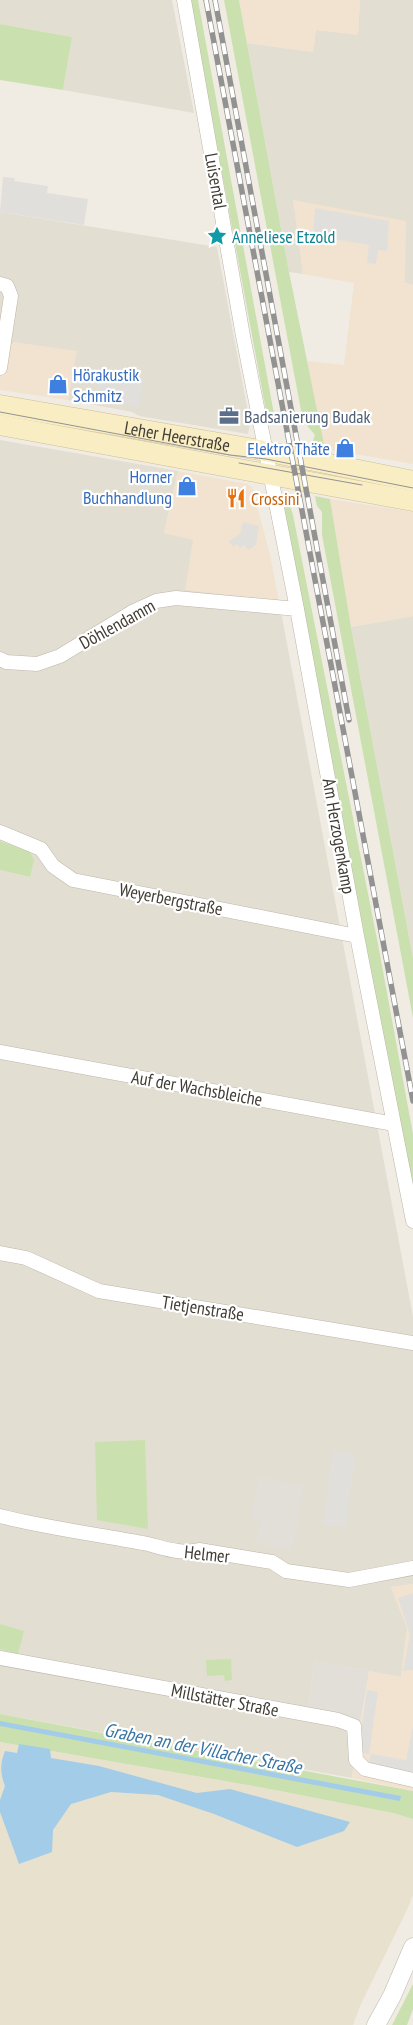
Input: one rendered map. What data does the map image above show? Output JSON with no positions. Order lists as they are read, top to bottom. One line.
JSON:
{"streets":{"main road":["Leher Heerstraße"],"street":["Luisental","Döhlendamm","Am Herzogenkamp","Weyerbergstraße","Auf der Wachsbleiche","Tietjenstraße","Helmer","Millstätter Straße"]},"crossings":[["Luisental","Leher Heerstraße"],["Luisental","Am Herzogenkamp"],["Leher Heerstraße","Am Herzogenkamp"],["Döhlendamm","Am Herzogenkamp"],["Am Herzogenkamp","Weyerbergstraße"],["Am Herzogenkamp","Auf der Wachsbleiche"]],"water":["Graben an der Villacher Straße"],"places":{"place":["Anneliese Etzold"],"shop":["Hörakustik Schmitz","Elektro Thäte","Horner Buchhandlung"],"office":["Badsanierung Budak"],"restaurant":["Crossini"]}}
